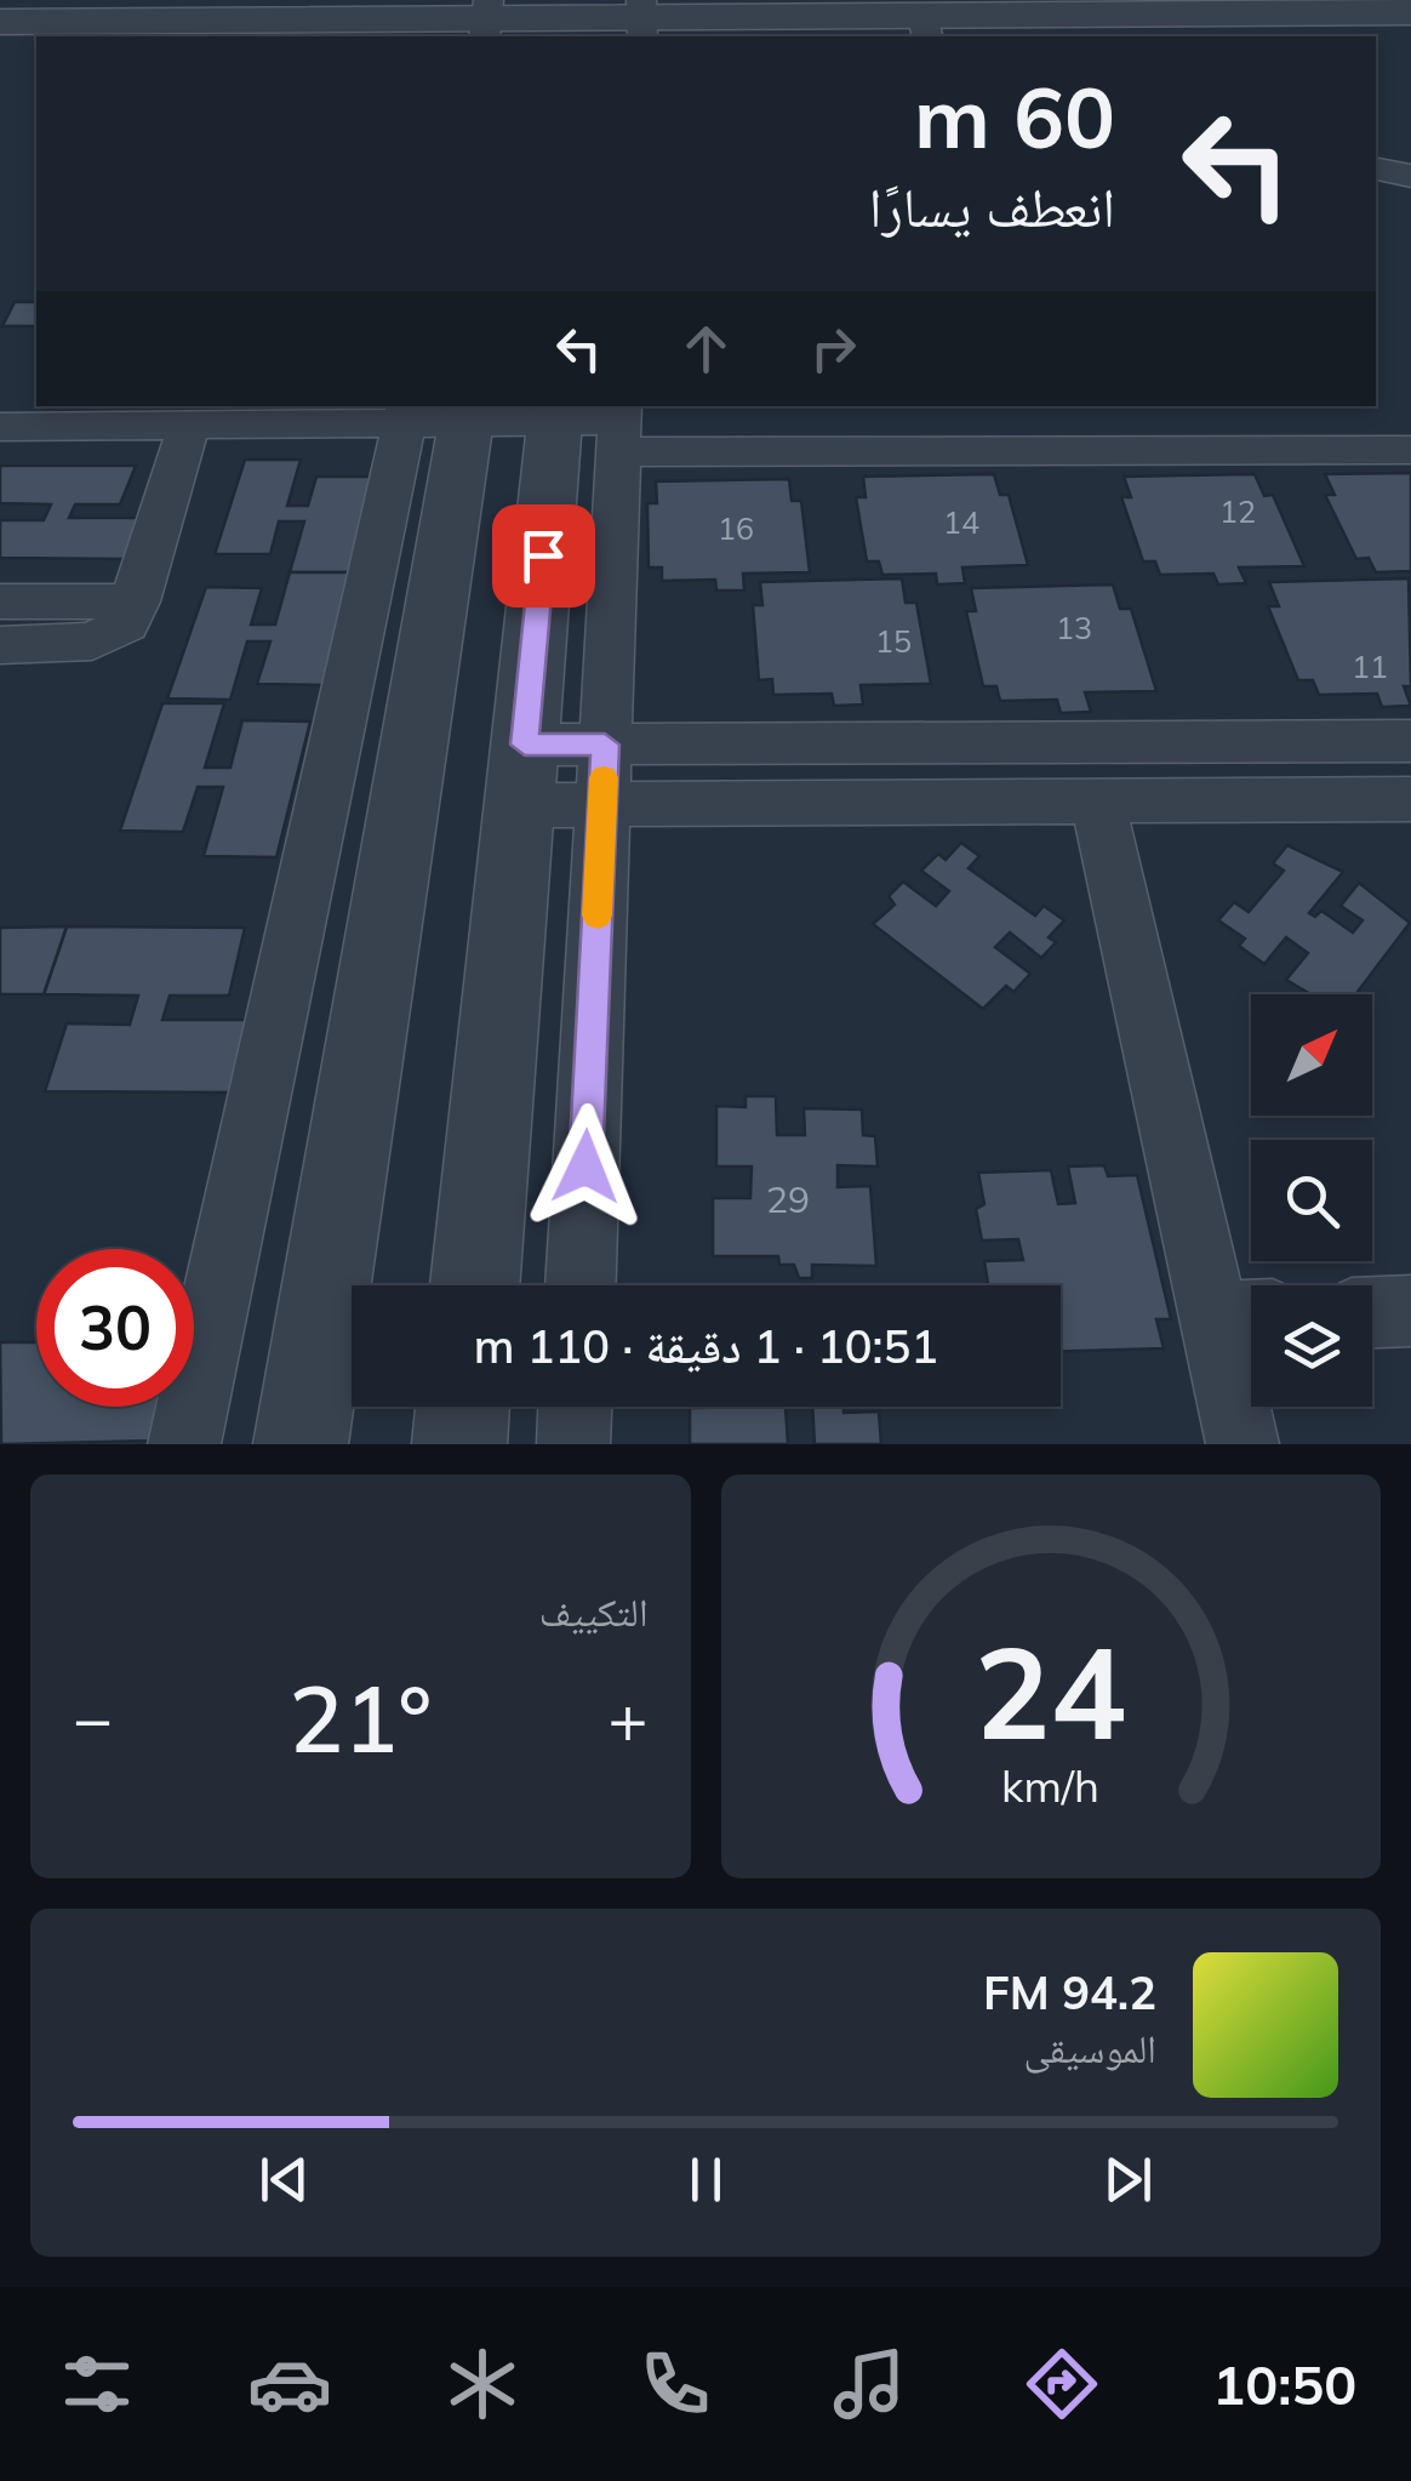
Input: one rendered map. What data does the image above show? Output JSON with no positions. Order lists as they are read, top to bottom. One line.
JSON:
{"house_numbers":["12","14","16","13","15","11","29"],"north":"top right","page":{"turn":["60 m","انعطف يسارًا"],"limit":"30","trip":"10:51 · 1 دقيقة · 110 m","tile":"التكييف","heat":["−","21°","+"],"song":["94.2 FM","الموسيقى"],"tabs":"10:50","gauge":["24","km/h"]}}
